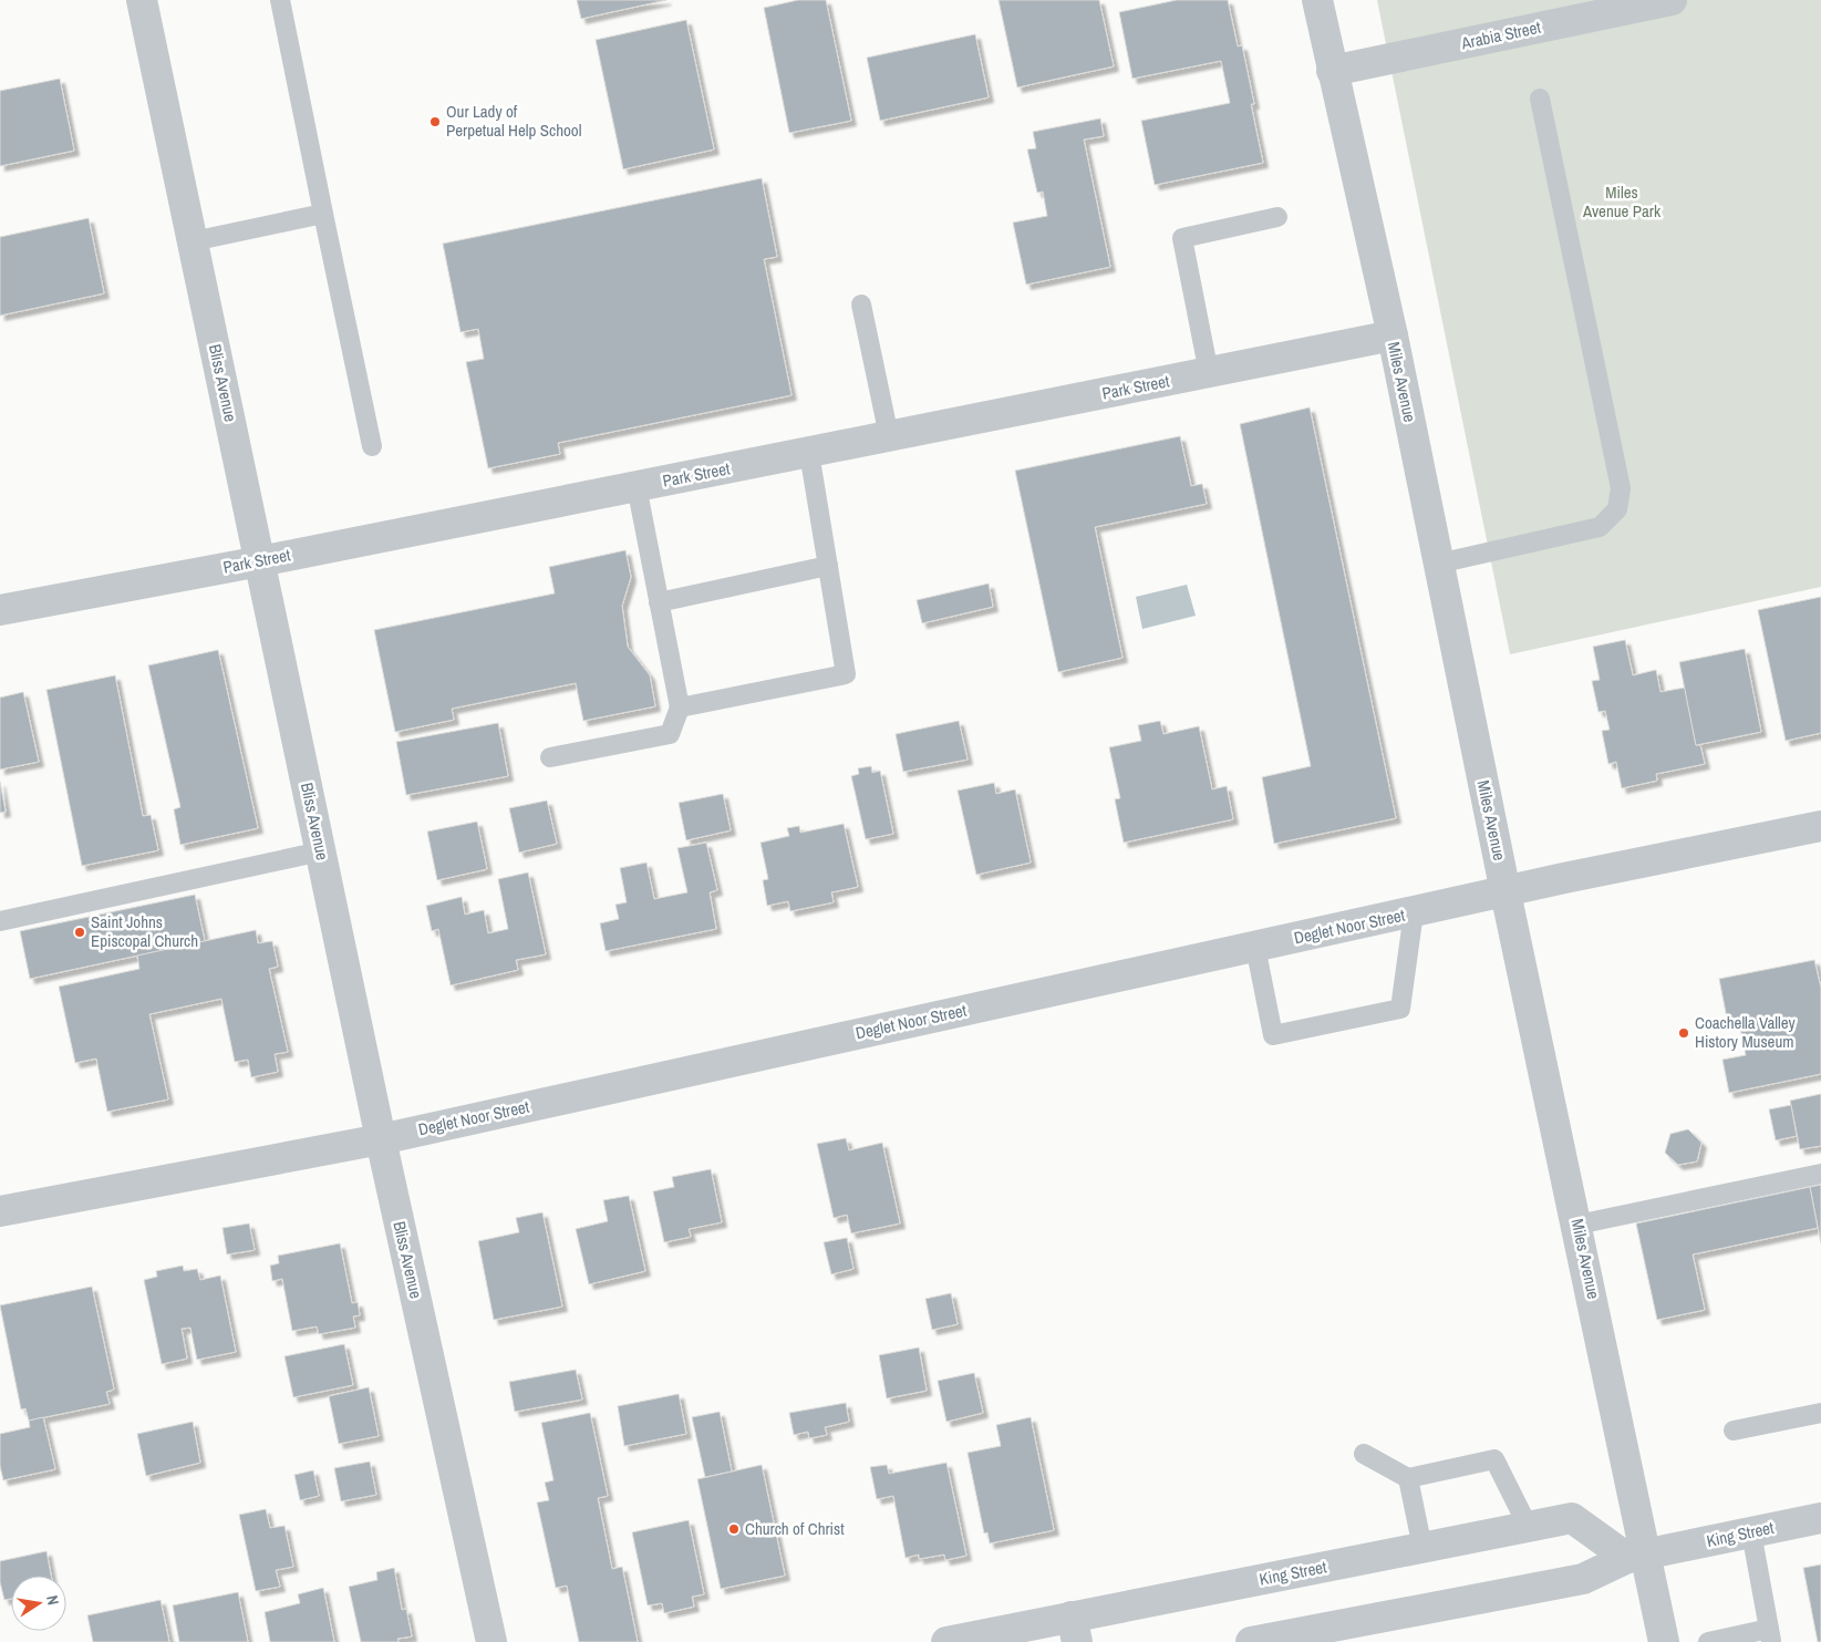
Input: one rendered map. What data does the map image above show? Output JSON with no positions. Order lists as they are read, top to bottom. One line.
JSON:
{"streets":{"street":["Arabia Street","Miles Avenue","Bliss Avenue","Park Street","Deglet Noor Street","King Street"]},"crossings":[["Arabia Street","Miles Avenue"],["Miles Avenue","Park Street"],["Miles Avenue","Deglet Noor Street"],["Miles Avenue","King Street"],["Bliss Avenue","Park Street"],["Bliss Avenue","Deglet Noor Street"]],"parks":["Miles Avenue Park"],"places":["Our Lady of Perpetual Help School","Saint Johns Episcopal Church","Coachella Valley History Museum","Church of Christ"],"north":"right"}
